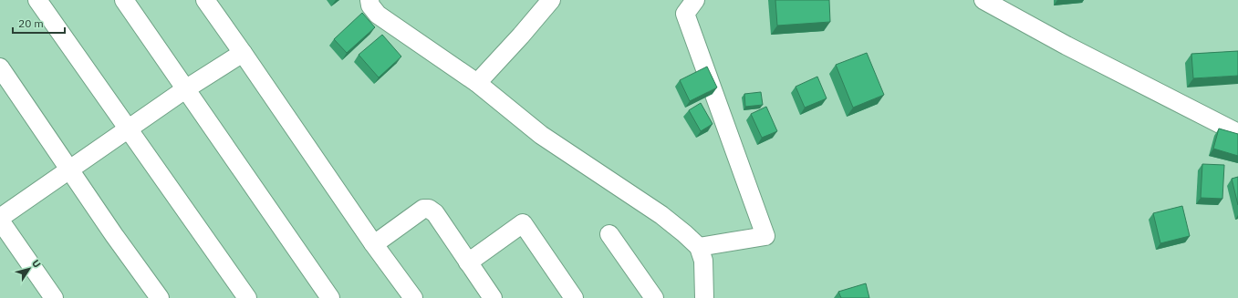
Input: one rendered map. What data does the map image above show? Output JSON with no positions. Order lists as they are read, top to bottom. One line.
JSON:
{"scale_bar":"20 m","north":"top right"}
